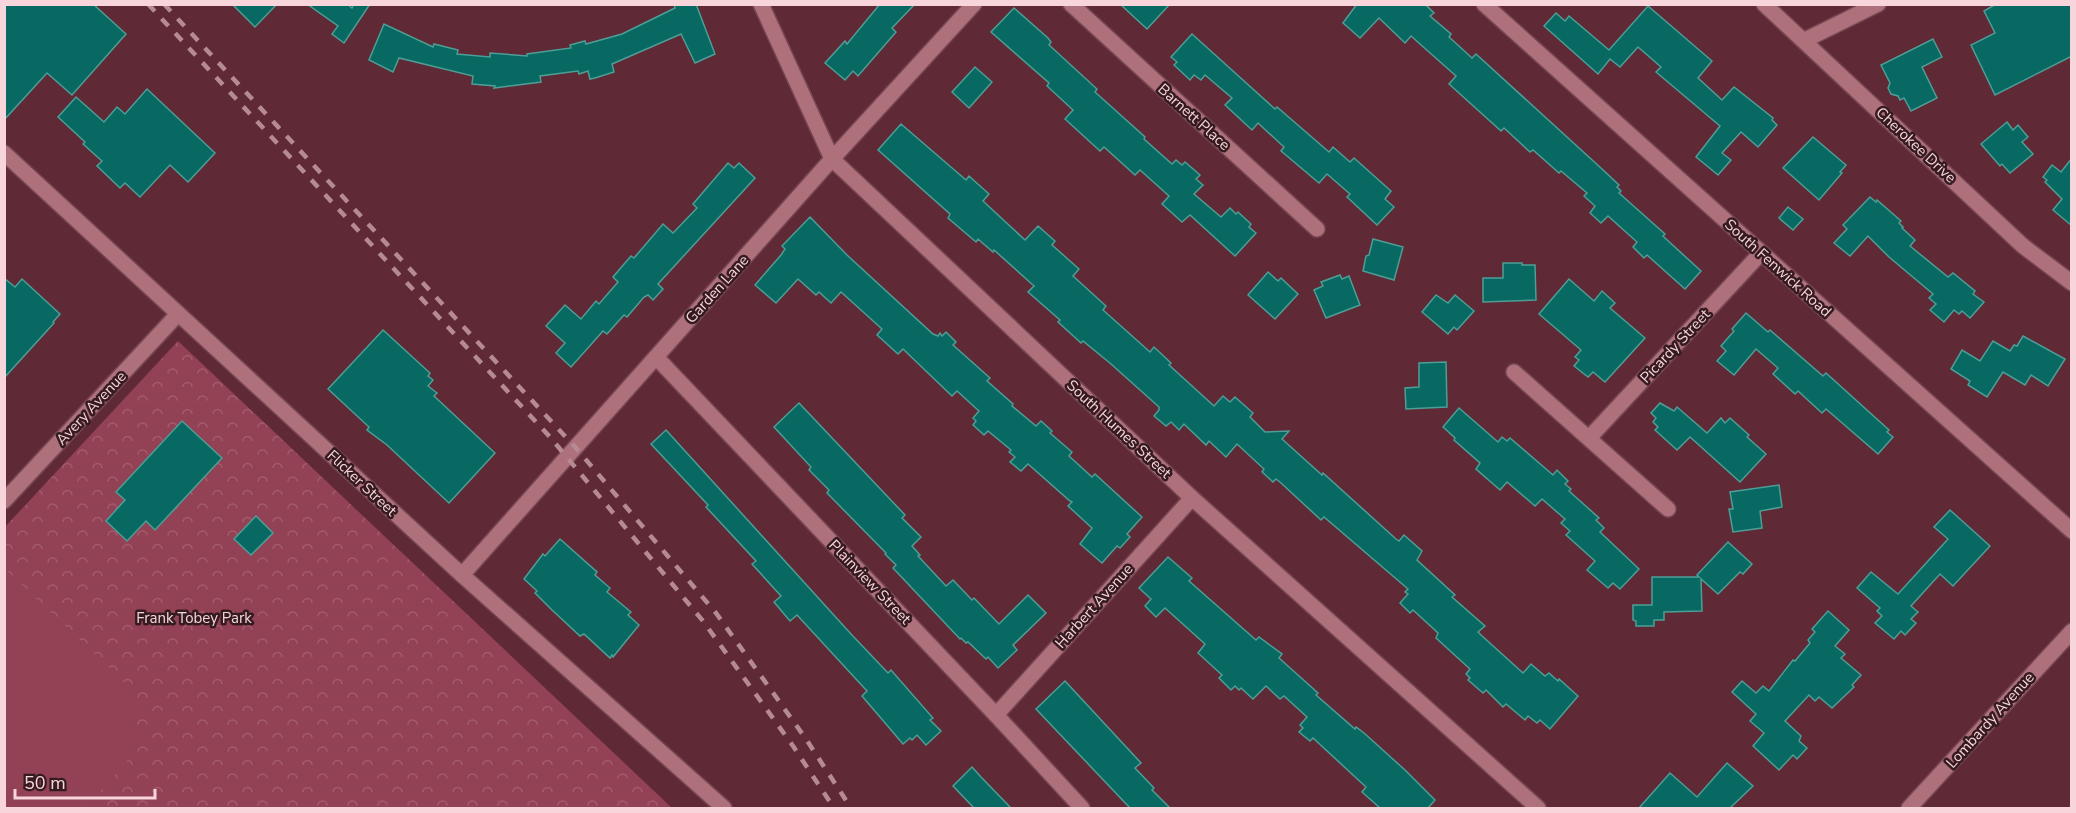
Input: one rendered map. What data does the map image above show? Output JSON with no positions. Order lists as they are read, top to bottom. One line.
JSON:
{"streets":{"street":["Barnett Place","Cherokee Drive","South Fenwick Road","Garden Lane","Picardy Street","Avery Avenue","South Humes Street","Flicker Street","Plainview Street","Harbert Avenue","Lombardy Avenue"]},"crossings":[["South Fenwick Road","Picardy Street"],["Garden Lane","South Humes Street"],["Garden Lane","Flicker Street"],["Garden Lane","Plainview Street"],["Avery Avenue","Flicker Street"],["South Humes Street","Harbert Avenue"],["Plainview Street","Harbert Avenue"]],"parks":["Frank Tobey Park"],"scale_bar":"50 m"}
